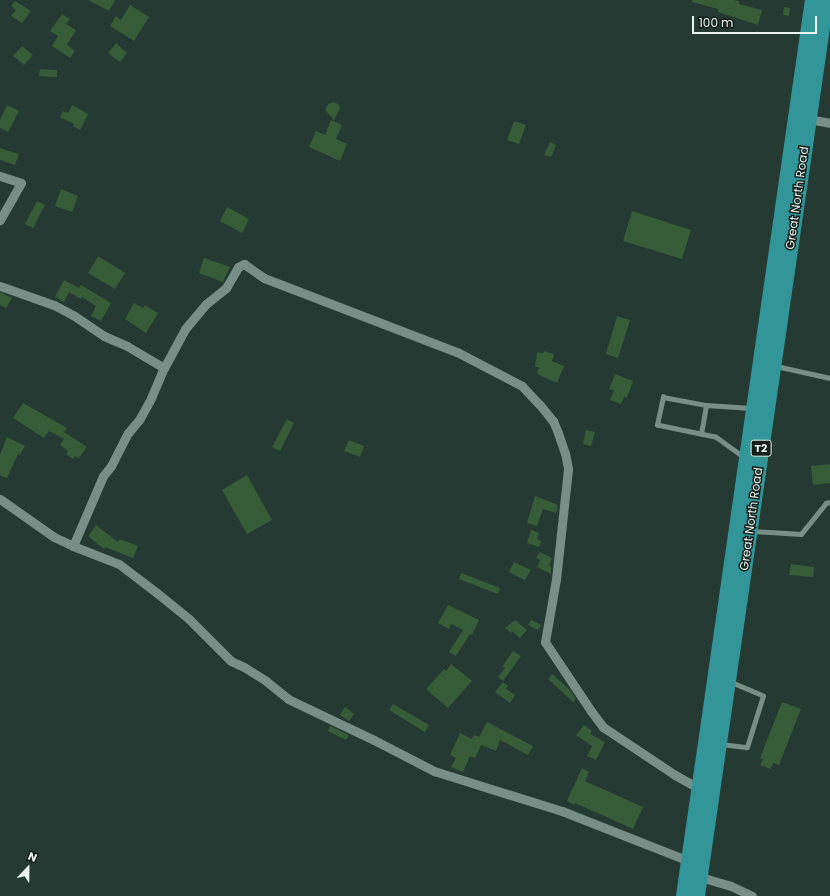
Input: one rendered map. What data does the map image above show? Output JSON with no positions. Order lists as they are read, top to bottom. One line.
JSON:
{"streets":{"highway":["Great North Road","T2"]},"scale_bar":"100 m","north":"top"}
